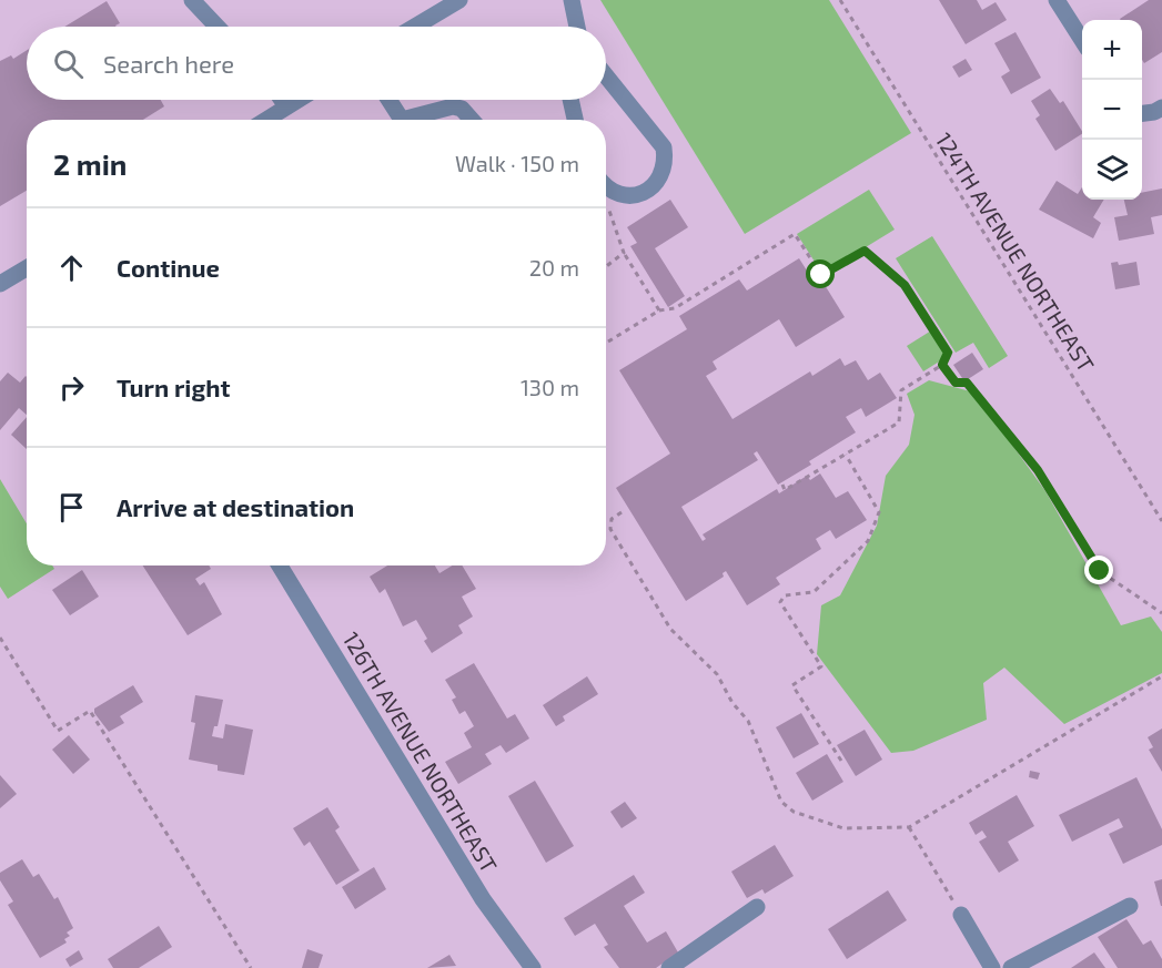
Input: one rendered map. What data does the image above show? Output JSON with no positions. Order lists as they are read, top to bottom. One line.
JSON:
{"streets":{"street":["126TH AVENUE NORTHEAST"],"path":["124TH AVENUE NORTHEAST"]},"page":{"map_buttons":["+","−"],"search":"Search here","heading":["2 min","Walk · 150 m"],"list":[["Continue","20 m"],["Turn right","130 m"],"Arrive at destination"]}}
